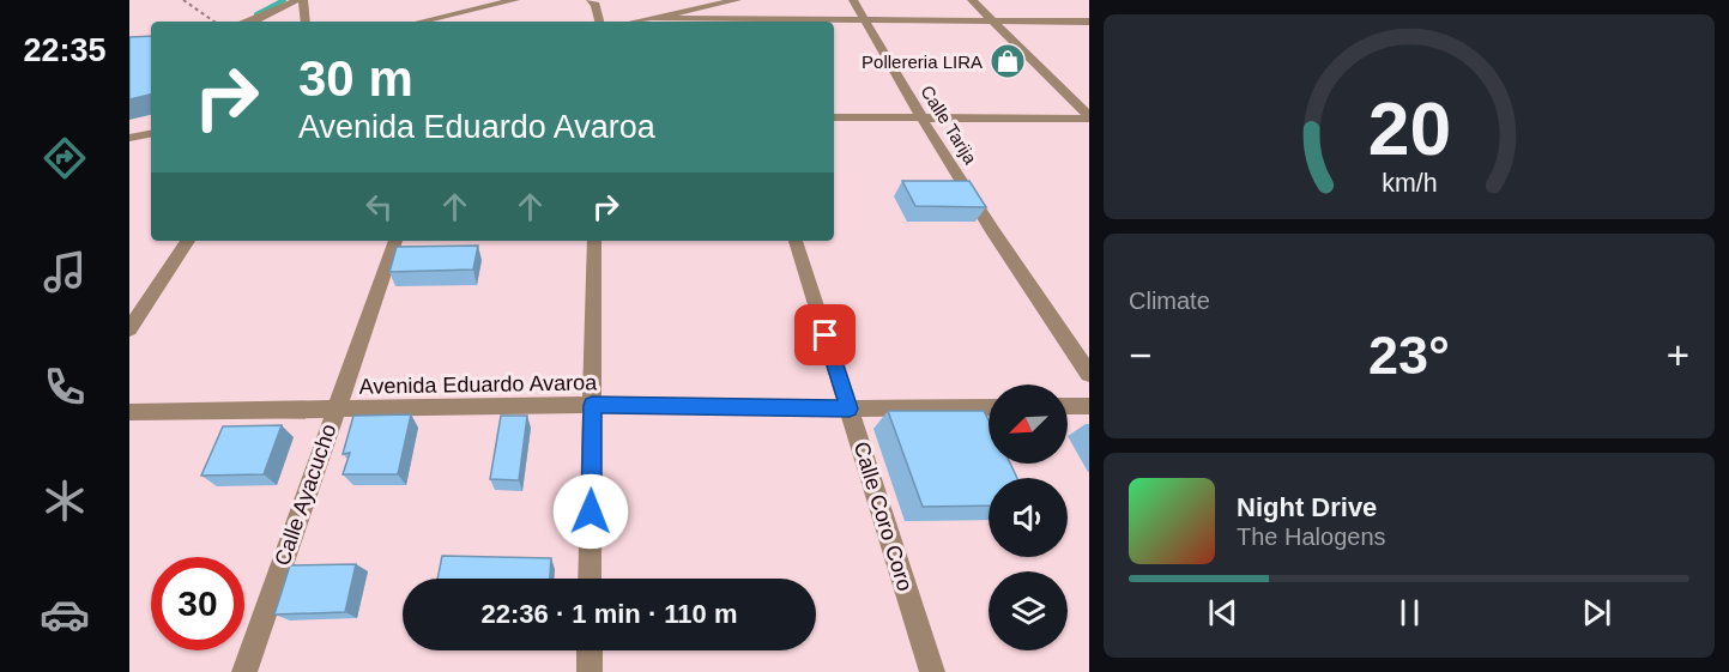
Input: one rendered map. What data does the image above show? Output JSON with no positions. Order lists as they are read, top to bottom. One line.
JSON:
{"streets":{"street":["Calle Tarija","Avenida Eduardo Avaroa","Calle Ayacucho","Calle Coro Coro"]},"crossings":[["Avenida Eduardo Avaroa","Calle Ayacucho"],["Avenida Eduardo Avaroa","Calle Coro Coro"]],"places":{"shop":["Pollereria LIRA"]},"north":"bottom left","page":{"tabs":"22:35","turn":["30 m","Avenida Eduardo Avaroa"],"tile":"Climate","heat":["−","23°","+"],"song":["Night Drive","The Halogens"],"limit":"30","trip":"22:36 · 1 min · 110 m","gauge":["20","km/h"]}}
